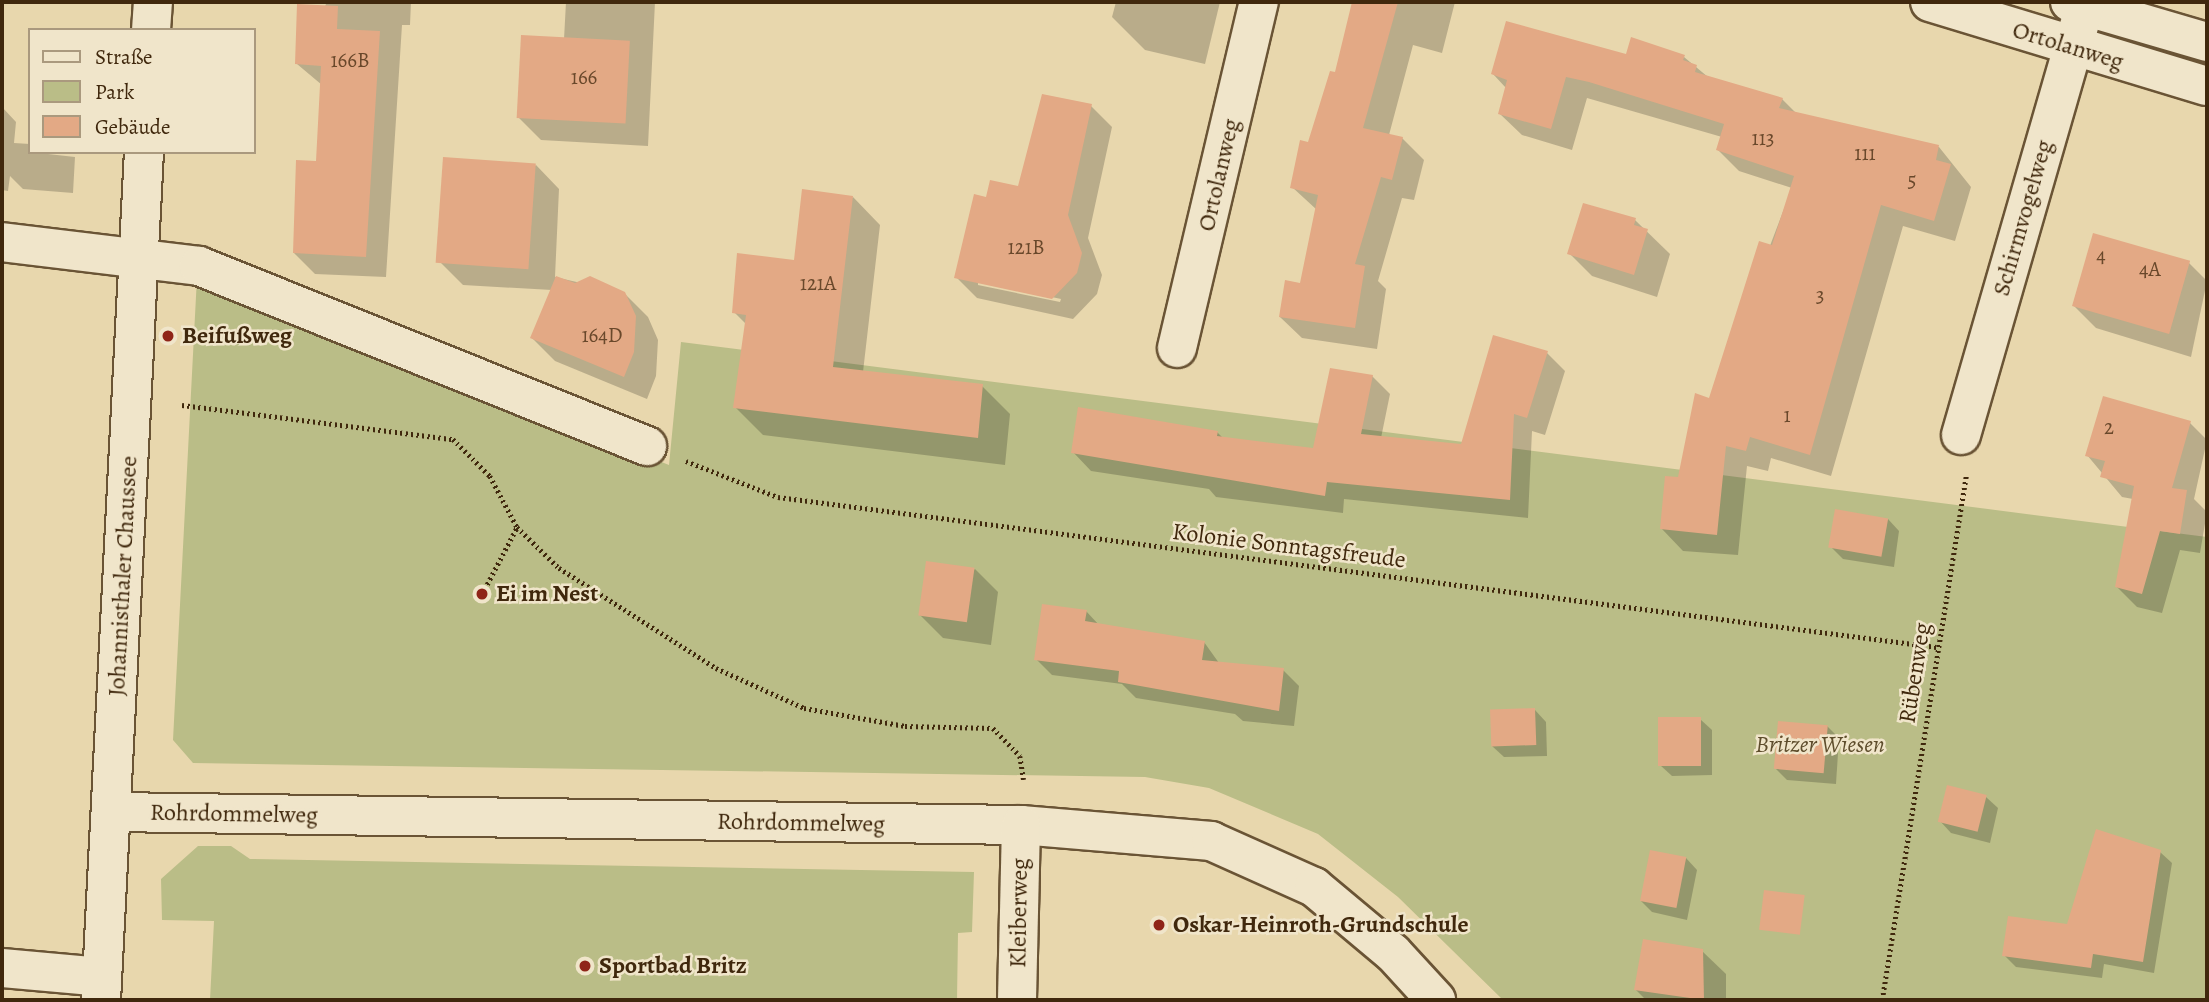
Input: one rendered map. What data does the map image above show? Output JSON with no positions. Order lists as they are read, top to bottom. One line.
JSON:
{"streets":{"street":["Ortolanweg","Schirmvogelweg","Johannisthaler Chaussee","Rohrdommelweg","Kleiberweg"],"path":["Kolonie Sonntagsfreude","Rübenweg"]},"crossings":[["Ortolanweg","Schirmvogelweg"],["Schirmvogelweg","Rübenweg"],["Kolonie Sonntagsfreude","Rübenweg"],["Johannisthaler Chaussee","Rohrdommelweg"],["Rohrdommelweg","Kleiberweg"]],"parks":["Britzer Wiesen"],"places":["Beifußweg","Ei im Nest","Oskar-Heinroth-Grundschule","Sportbad Britz"],"house_numbers":["166B","166","113","111","5","121B","4","4A","121A","3","164D","1","2"],"legend":["Straße","Park","Gebäude"]}
